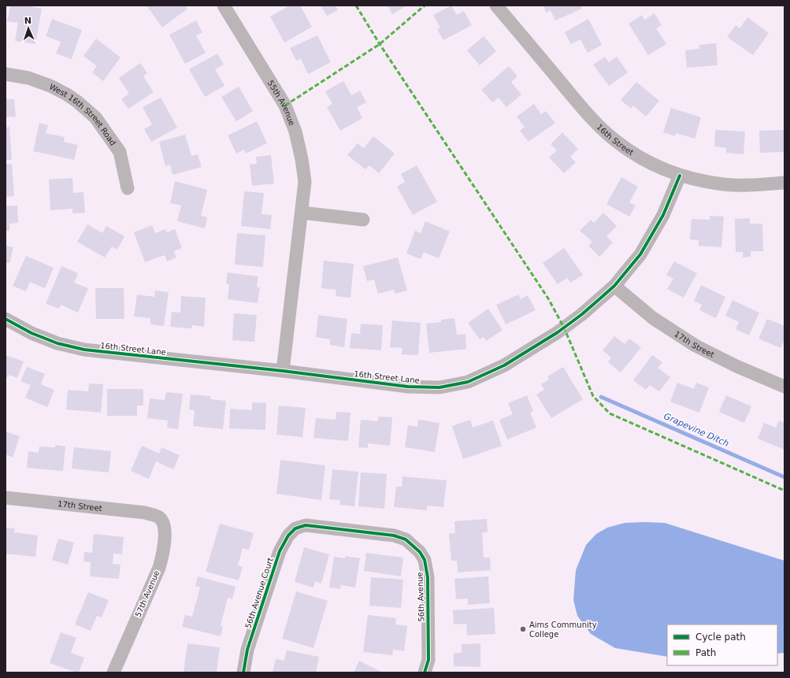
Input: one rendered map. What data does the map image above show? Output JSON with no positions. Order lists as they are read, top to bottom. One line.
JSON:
{"streets":{"street":["55th Avenue","West 16th Street Road","16th Street","17th Street","16th Street Lane","56th Avenue Court","57th Avenue","56th Avenue"]},"crossings":[["55th Avenue","16th Street Lane"],["16th Street","16th Street Lane"],["17th Street","16th Street Lane"],["17th Street","57th Avenue"],["56th Avenue Court","56th Avenue"]],"water":["Grapevine Ditch"],"places":["Aims Community College"],"legend":["Cycle path","Path"],"north":"top"}
